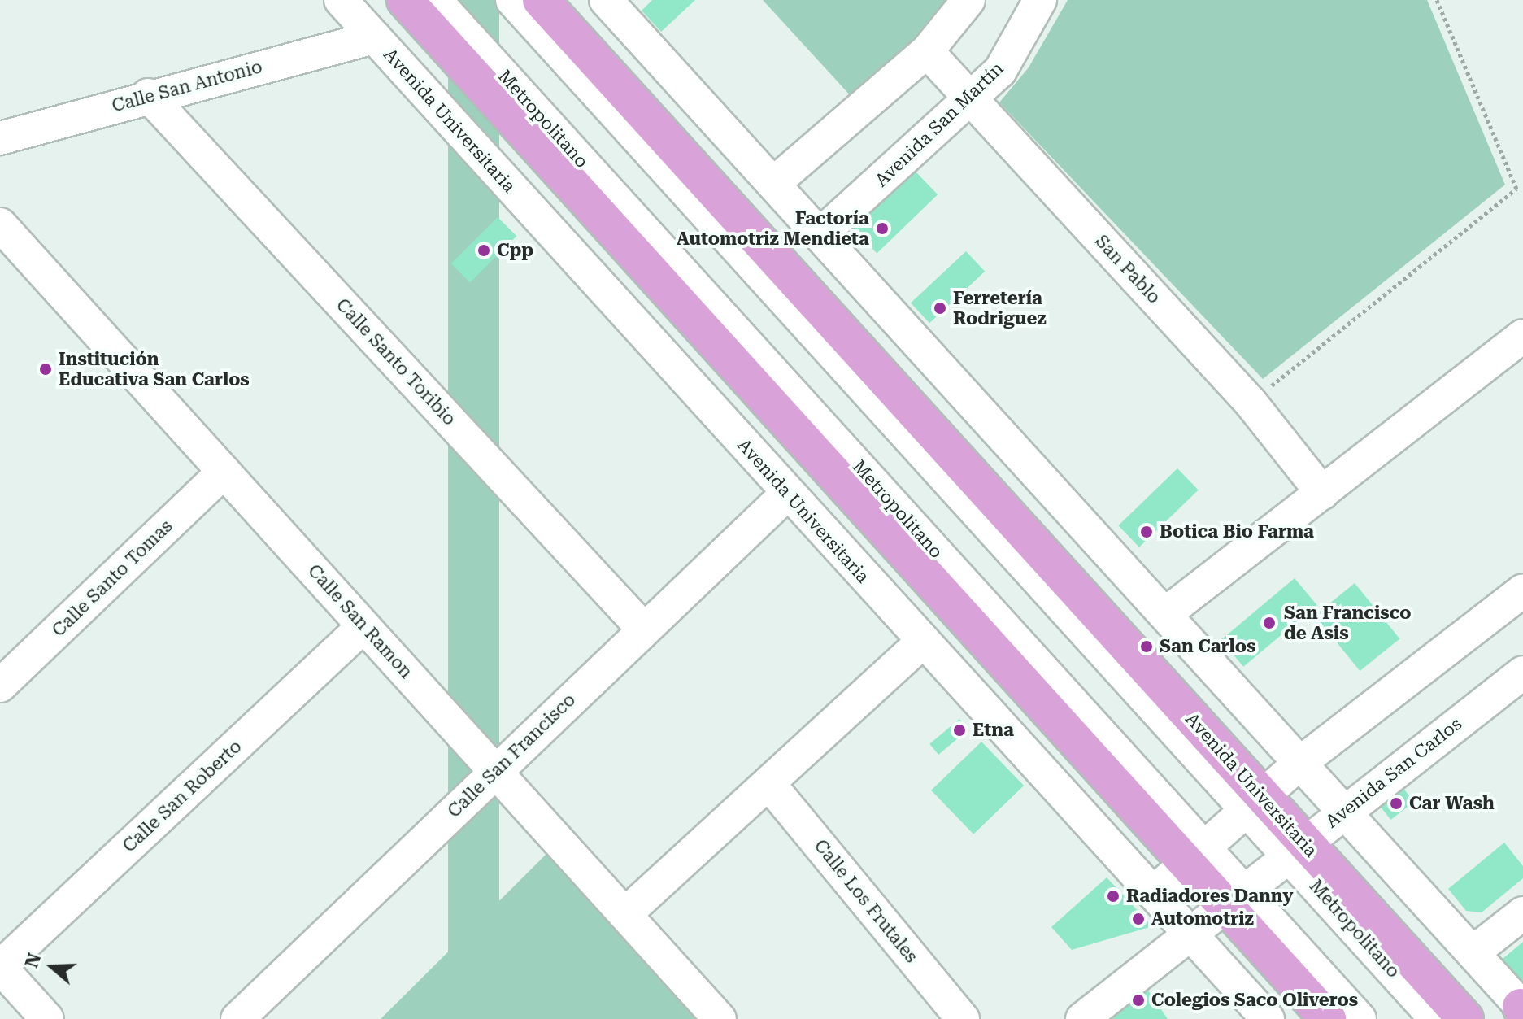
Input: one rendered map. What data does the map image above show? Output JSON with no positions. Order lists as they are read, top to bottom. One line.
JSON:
{"streets":{"main road":["Avenida Universitaria"],"street":["Calle San Antonio","Metropolitano","Avenida San Martín","San Pablo","Calle Santo Toribio","Calle Santo Tomas","Calle San Ramon","Calle San Francisco","Avenida San Carlos","Calle San Roberto","Calle Los Frutales"]},"crossings":[["Calle San Antonio","Avenida Universitaria"],["Calle San Antonio","Calle Santo Toribio"],["Metropolitano","Avenida Universitaria"],["Metropolitano","Avenida San Carlos"],["Avenida Universitaria","Calle San Francisco"],["Avenida Universitaria","Avenida San Carlos"],["Avenida San Martín","San Pablo"],["Calle Santo Toribio","Calle San Francisco"],["Calle Santo Tomas","Calle San Ramon"],["Calle San Ramon","Calle San Francisco"],["Calle San Ramon","Calle San Roberto"]],"places":["Factoría Automotriz Mendieta","Cpp","Ferretería Rodriguez","Institución Educativa San Carlos","Botica Bio Farma","San Francisco de Asis","San Carlos","Etna","Car Wash","Radiadores Danny","Automotriz","Colegios Saco Oliveros"],"north":"left"}
